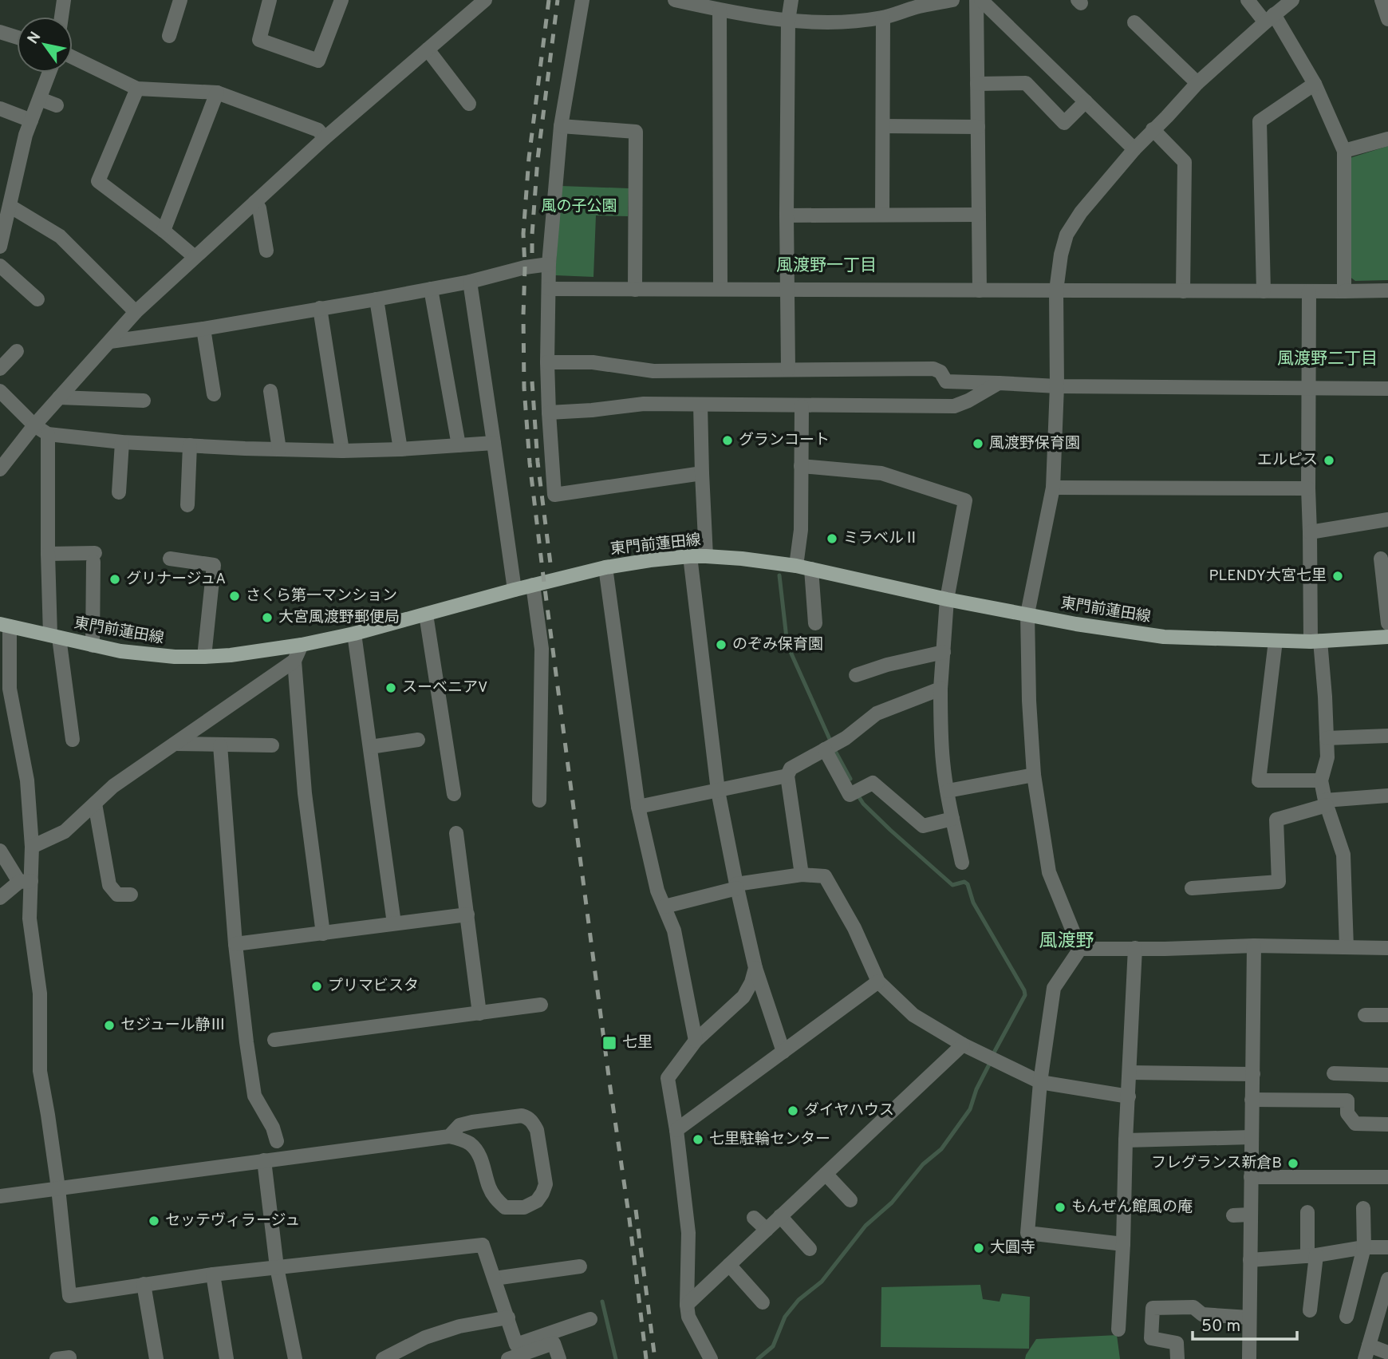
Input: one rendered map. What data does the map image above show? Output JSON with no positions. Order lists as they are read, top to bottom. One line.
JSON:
{"streets":{"main road":["東門前蓮田線"]},"districts":["風渡野一丁目","風渡野二丁目","風渡野"],"parks":["風の子公園"],"places":{"other":["グランコート","風渡野保育園","エルピス","ミラベルⅡ","PLENDY大宮七里","グリナージュA","さくら第一マンション","大宮風渡野郵便局","のぞみ保育園","スーベニアV","プリマビスタ","セジュール静Ⅲ","ダイヤハウス","七里駐輪センター","フレグランス新倉B","もんぜん館風の庵","セッテヴィラージュ","大圓寺"],"transit":["七里"]},"scale_bar":"50 m","north":"top left"}
